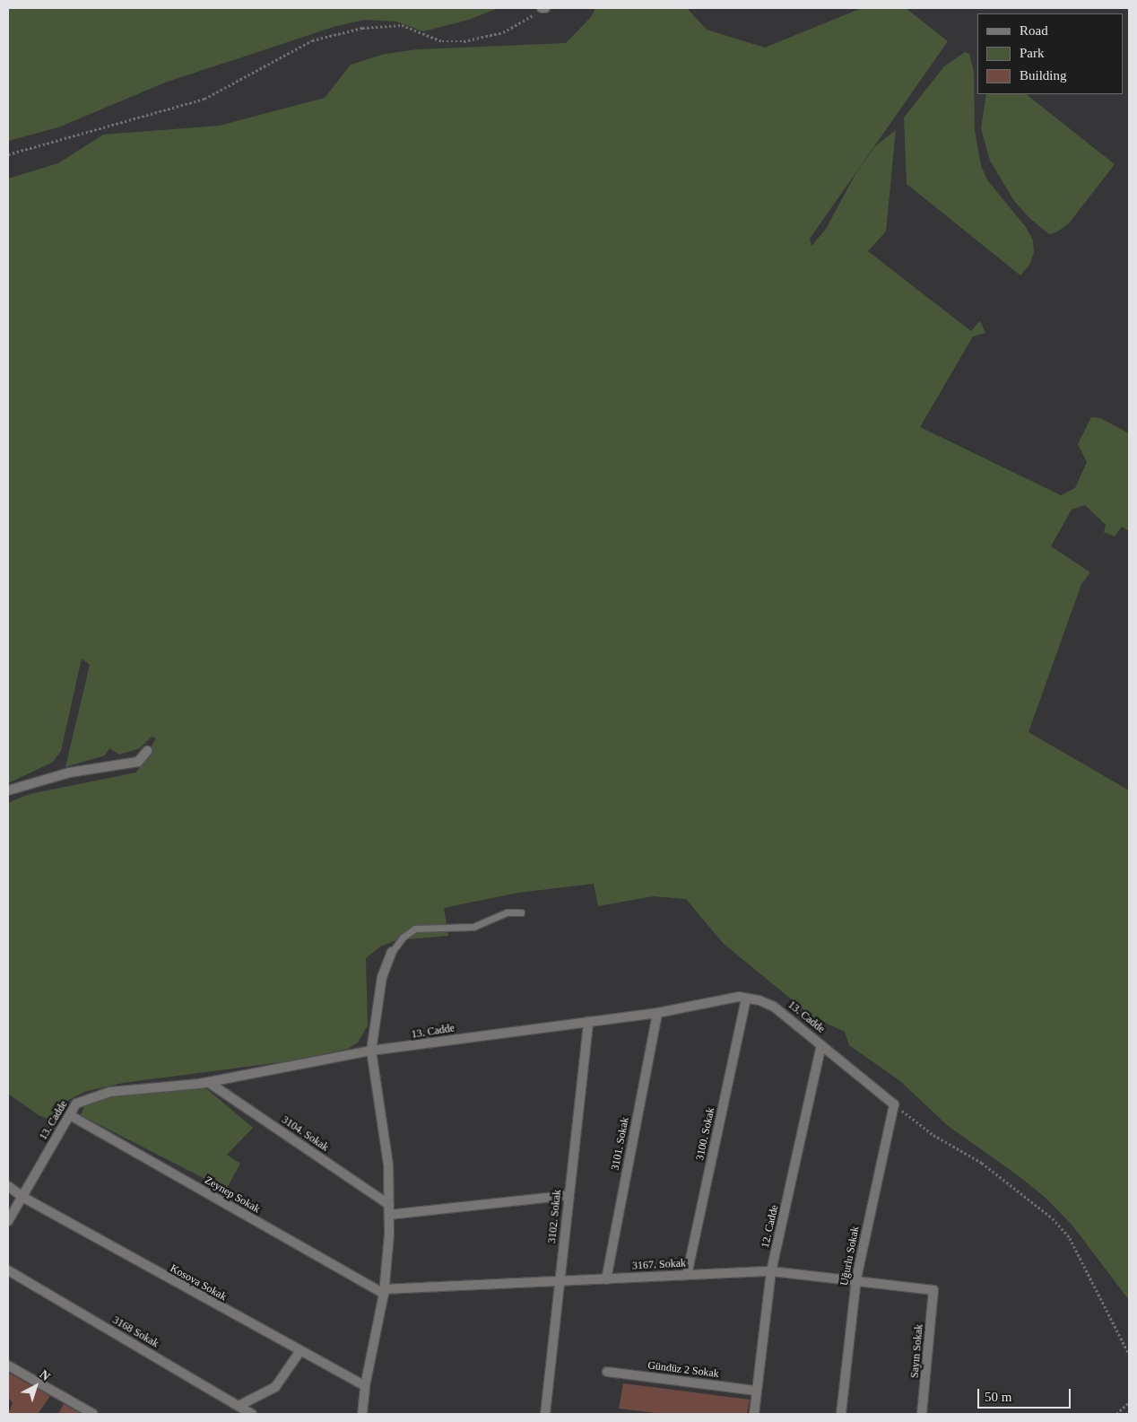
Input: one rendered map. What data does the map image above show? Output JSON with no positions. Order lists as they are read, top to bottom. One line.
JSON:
{"streets":{"street":["13. Cadde","3104. Sokak","3100. Sokak","3101. Sokak","Zeynep Sokak","3102. Sokak","12. Cadde","Uğurlu Sokak","3167. Sokak","Kosova Sokak","3168 Sokak","Sayın Sokak","Gündüz 2 Sokak"]},"crossings":[["13. Cadde","3104. Sokak"],["13. Cadde","3100. Sokak"],["13. Cadde","3101. Sokak"],["13. Cadde","Zeynep Sokak"],["13. Cadde","3102. Sokak"],["13. Cadde","12. Cadde"],["13. Cadde","Uğurlu Sokak"],["13. Cadde","Kosova Sokak"],["3100. Sokak","3167. Sokak"],["3101. Sokak","3167. Sokak"],["Zeynep Sokak","3167. Sokak"],["3102. Sokak","3167. Sokak"],["12. Cadde","3167. Sokak"],["12. Cadde","Gündüz 2 Sokak"],["Uğurlu Sokak","3167. Sokak"],["3167. Sokak","Sayın Sokak"]],"legend":["Road","Park","Building"],"scale_bar":"50 m","north":"top right"}
